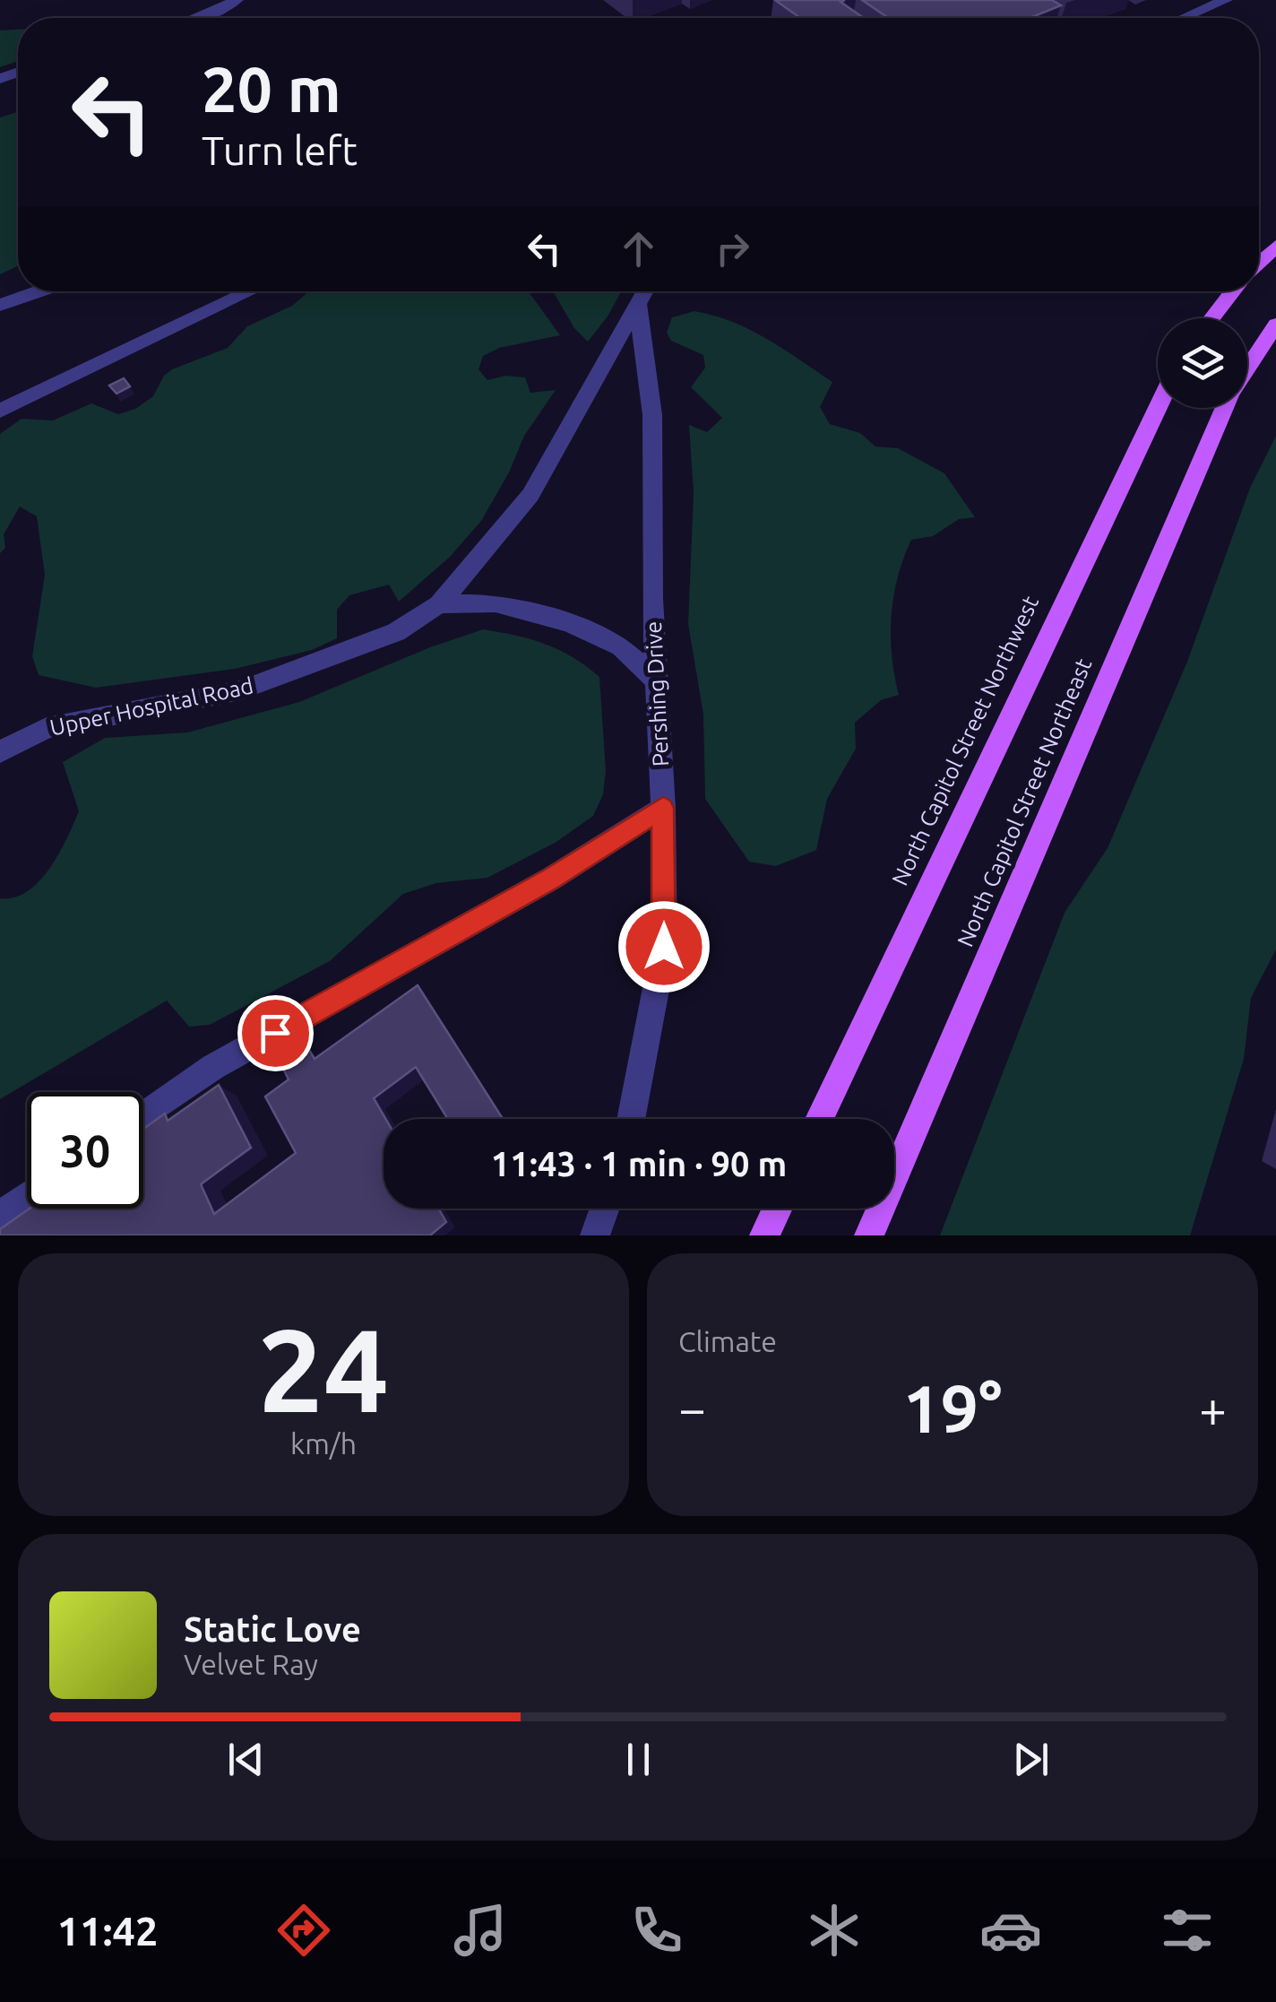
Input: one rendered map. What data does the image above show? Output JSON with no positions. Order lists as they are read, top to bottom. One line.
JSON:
{"streets":{"main road":["North Capitol Street Northwest","North Capitol Street Northeast"],"street":["Pershing Drive","Upper Hospital Road"]},"crossings":[["Pershing Drive","Upper Hospital Road"]],"page":{"turn":["20 m","Turn left"],"limit":"30","trip":"11:43 · 1 min · 90 m","tile":[["24","km/h"],"Climate"],"heat":["−","19°","+"],"song":["Static Love","Velvet Ray"],"tabs":"11:42"}}
